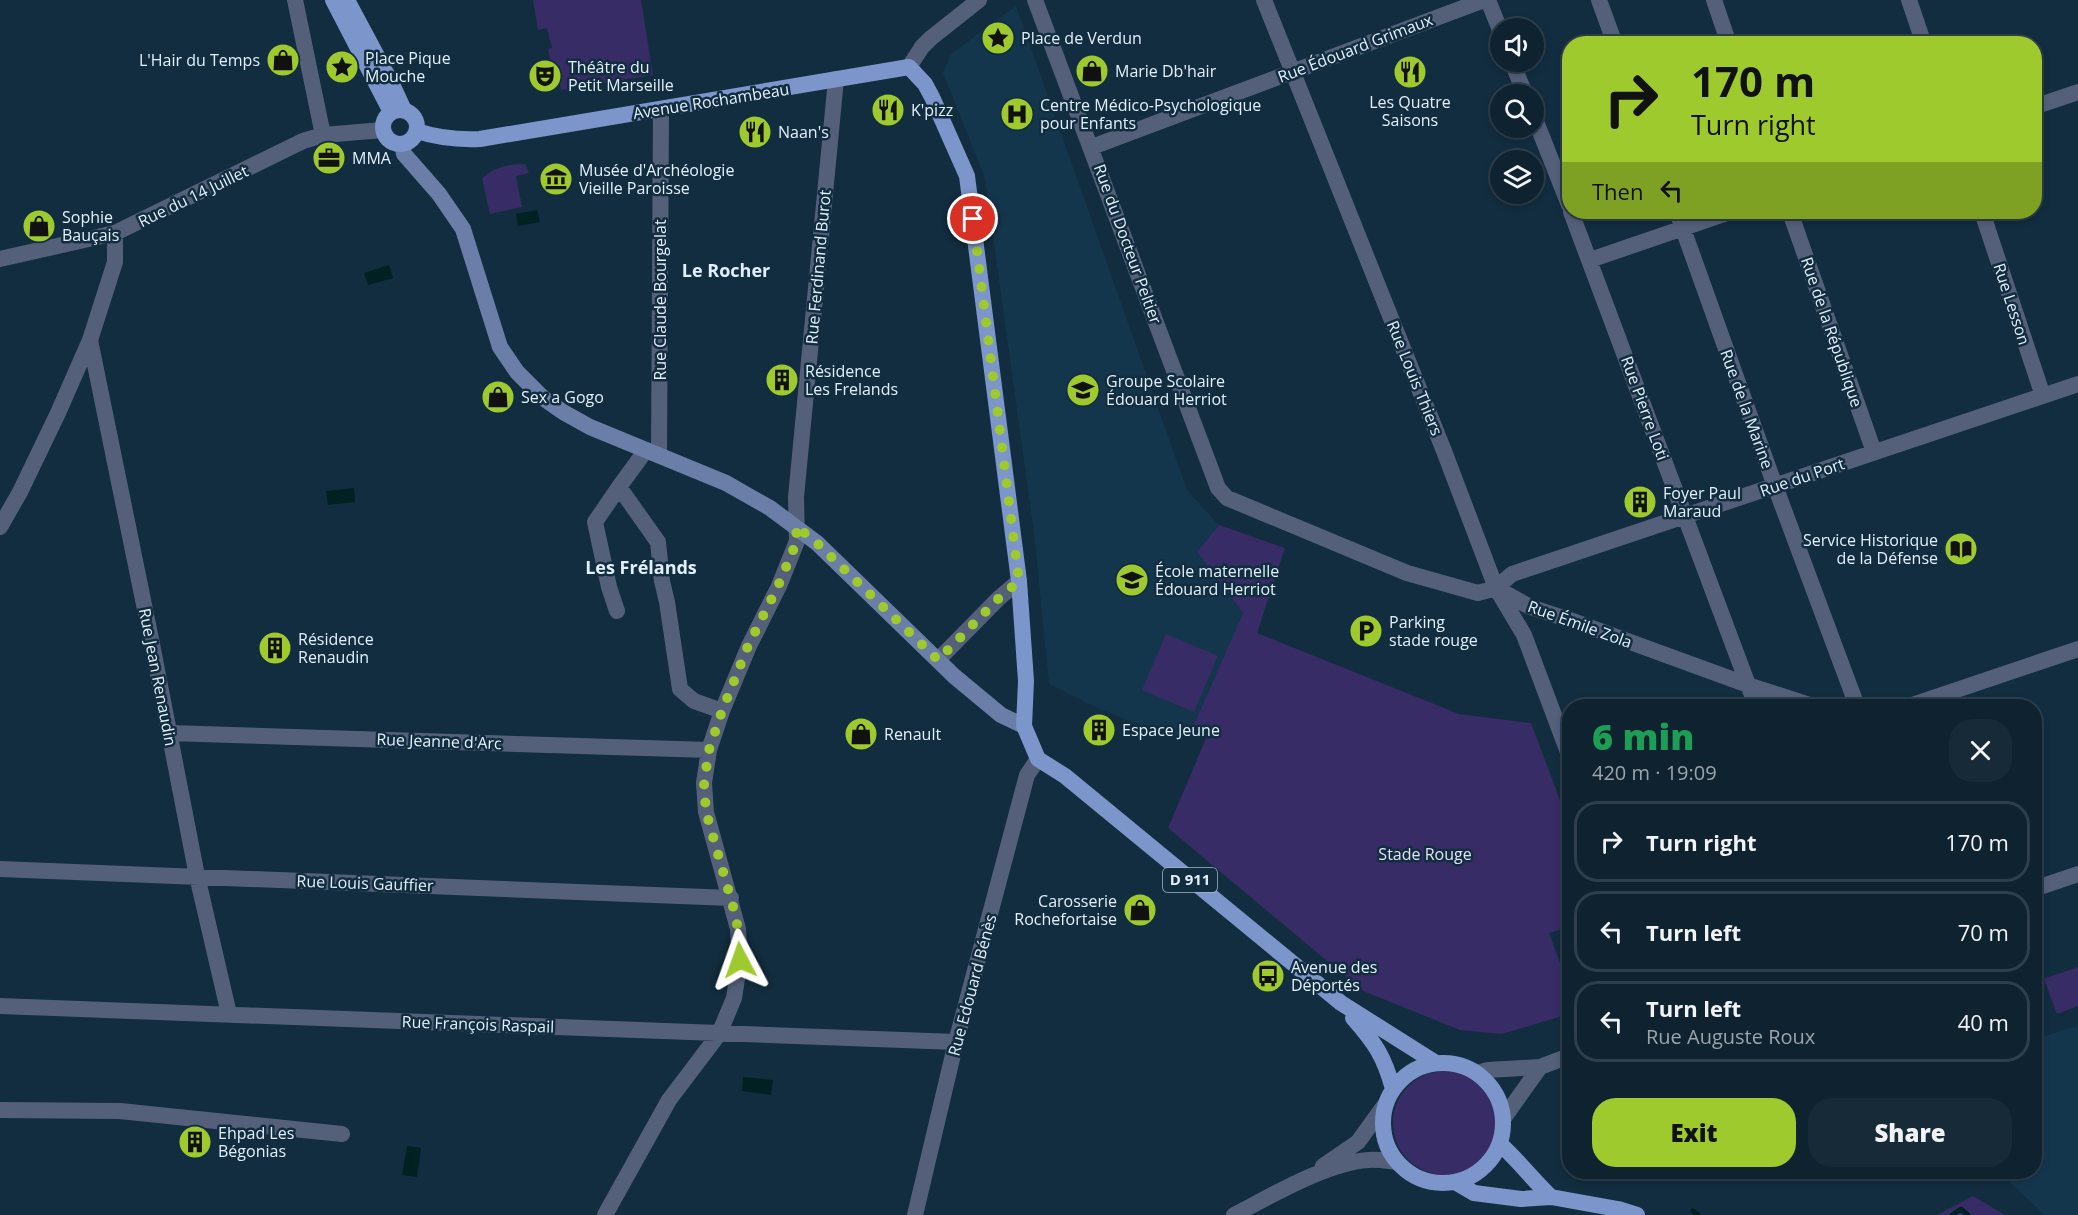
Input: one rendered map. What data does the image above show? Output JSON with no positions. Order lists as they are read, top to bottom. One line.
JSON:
{"streets":{"main road":["Avenue Rochambeau","D 911"],"street":["Rue Édouard Grimaux","Rue du 14 Juillet","Rue du Docteur Peltier","Rue Ferdinand Burot","Rue Claude Bourgelat","Rue Lesson","Rue de la République","Rue Louis Thiers","Rue Pierre Loti","Rue de la Marine","Rue du Port","Rue Émile Zola","Rue Jean Renaudin","Rue Jeanne d'Arc","Rue Louis Gauffier","Rue Edouard Bénès","Rue François Raspail"]},"crossings":[["Rue Édouard Grimaux","Rue du Docteur Peltier"],["Rue Édouard Grimaux","Rue Louis Thiers"],["Avenue Rochambeau","Rue du 14 Juillet"],["Avenue Rochambeau","Rue Ferdinand Burot"],["Avenue Rochambeau","Rue Claude Bourgelat"],["Rue du Docteur Peltier","Rue Louis Thiers"],["Rue du Docteur Peltier","Rue du Port"],["Rue du Docteur Peltier","Rue Émile Zola"],["Rue Ferdinand Burot","Rue Jeanne d'Arc"],["Rue Ferdinand Burot","Rue Louis Gauffier"],["Rue Ferdinand Burot","Rue François Raspail"],["Rue Lesson","Rue du Port"],["Rue de la République","Rue du Port"],["Rue Louis Thiers","Rue du Port"],["Rue Louis Thiers","Rue Émile Zola"],["Rue Pierre Loti","Rue du Port"],["Rue Pierre Loti","Rue Émile Zola"],["Rue de la Marine","Rue du Port"],["Rue du Port","Rue Émile Zola"],["Rue Jean Renaudin","Rue Jeanne d'Arc"],["Rue Jean Renaudin","Rue Louis Gauffier"],["Rue Jean Renaudin","Rue François Raspail"],["D 911","Rue Edouard Bénès"],["Rue Edouard Bénès","Rue François Raspail"]],"districts":["Le Rocher","Les Frélands"],"parks":["Stade Rouge"],"places":{"place":["Place de Verdun","Place Pique Mouche"],"shop":["L'Hair du Temps","Marie Db'hair","Sophie Bauçais","Sex a Gogo","Renault","Carosserie Rochefortaise"],"restaurant":["Les Quatre Saisons","K'pizz","Naan's"],"theatre":["Théâtre du Petit Marseille"],"hospital":["Centre Médico-Psychologique pour Enfants"],"office":["MMA"],"museum":["Musée d'Archéologie Vieille Paroisse"],"building":["Résidence Les Frelands","Foyer Paul Maraud","Résidence Renaudin","Espace Jeune","Ehpad Les Bégonias"],"school or university":["Groupe Scolaire Édouard Herriot","École maternelle Édouard Herriot"],"library":["Service Historique de la Défense"],"parking":["Parking stade rouge"],"bus stop":["Avenue des Déportés"]},"page":{"turn":["170 m","Turn right"],"then":"Then","heading":["6 min","420 m · 19:09"],"list":[{"name":"Turn right","value":"170 m"},{"name":"Turn left","value":"70 m"},{"name":"Turn left","note":"Rue Auguste Roux","value":"40 m"}],"buttons":["Exit","Share"]}}
